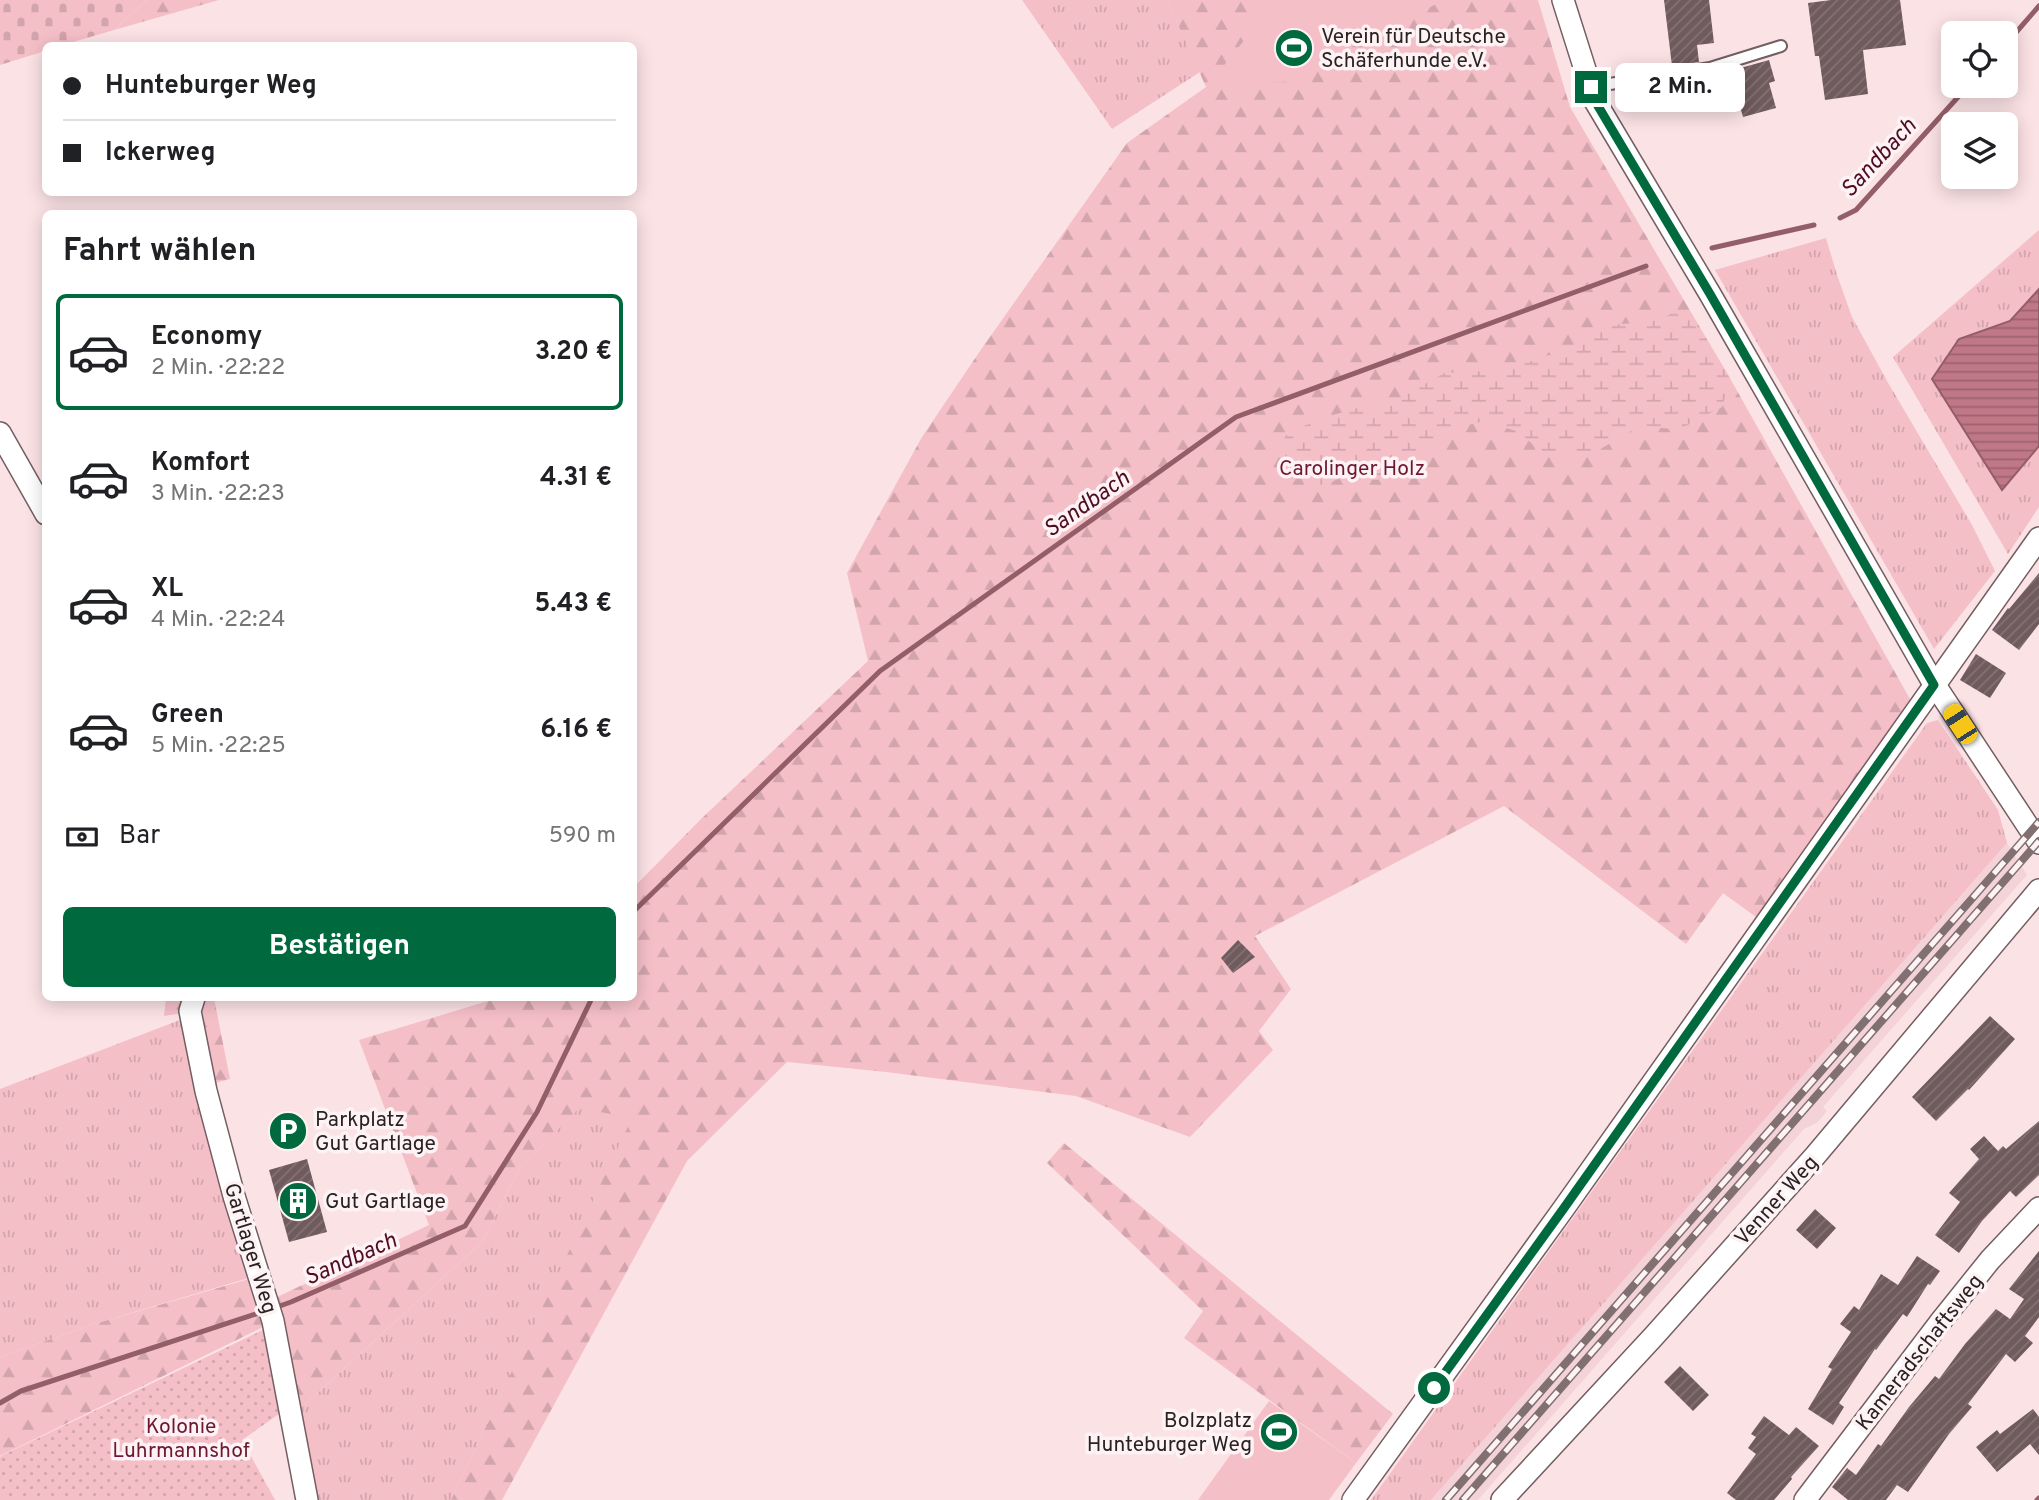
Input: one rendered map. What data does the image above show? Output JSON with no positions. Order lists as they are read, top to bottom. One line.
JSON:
{"streets":{"street":["Venner Weg","Gartlager Weg","Kameradschaftsweg"]},"water":["Sandbach"],"parks":["Carolinger Holz","Kolonie Luhrmannshof"],"places":{"sports":["Verein für Deutsche Schäferhunde e.V.","Bolzplatz Hunteburger Weg"],"parking":["Parkplatz Gut Gartlage"],"building":["Gut Gartlage"]},"page":{"banner":["Hunteburger Weg","Ickerweg"],"bubble":"2 Min.","heading":"Fahrt wählen","list":[{"name":"Economy","note":"2 Min. · 22:22","value":"3.20 €"},{"name":"Komfort","note":"3 Min. · 22:23","value":"4.31 €"},{"name":"XL","note":"4 Min. · 22:24","value":"5.43 €"},{"name":"Green","note":"5 Min. · 22:25","value":"6.16 €"}],"pay":["Bar","590 m"],"buttons":"Bestätigen"}}
